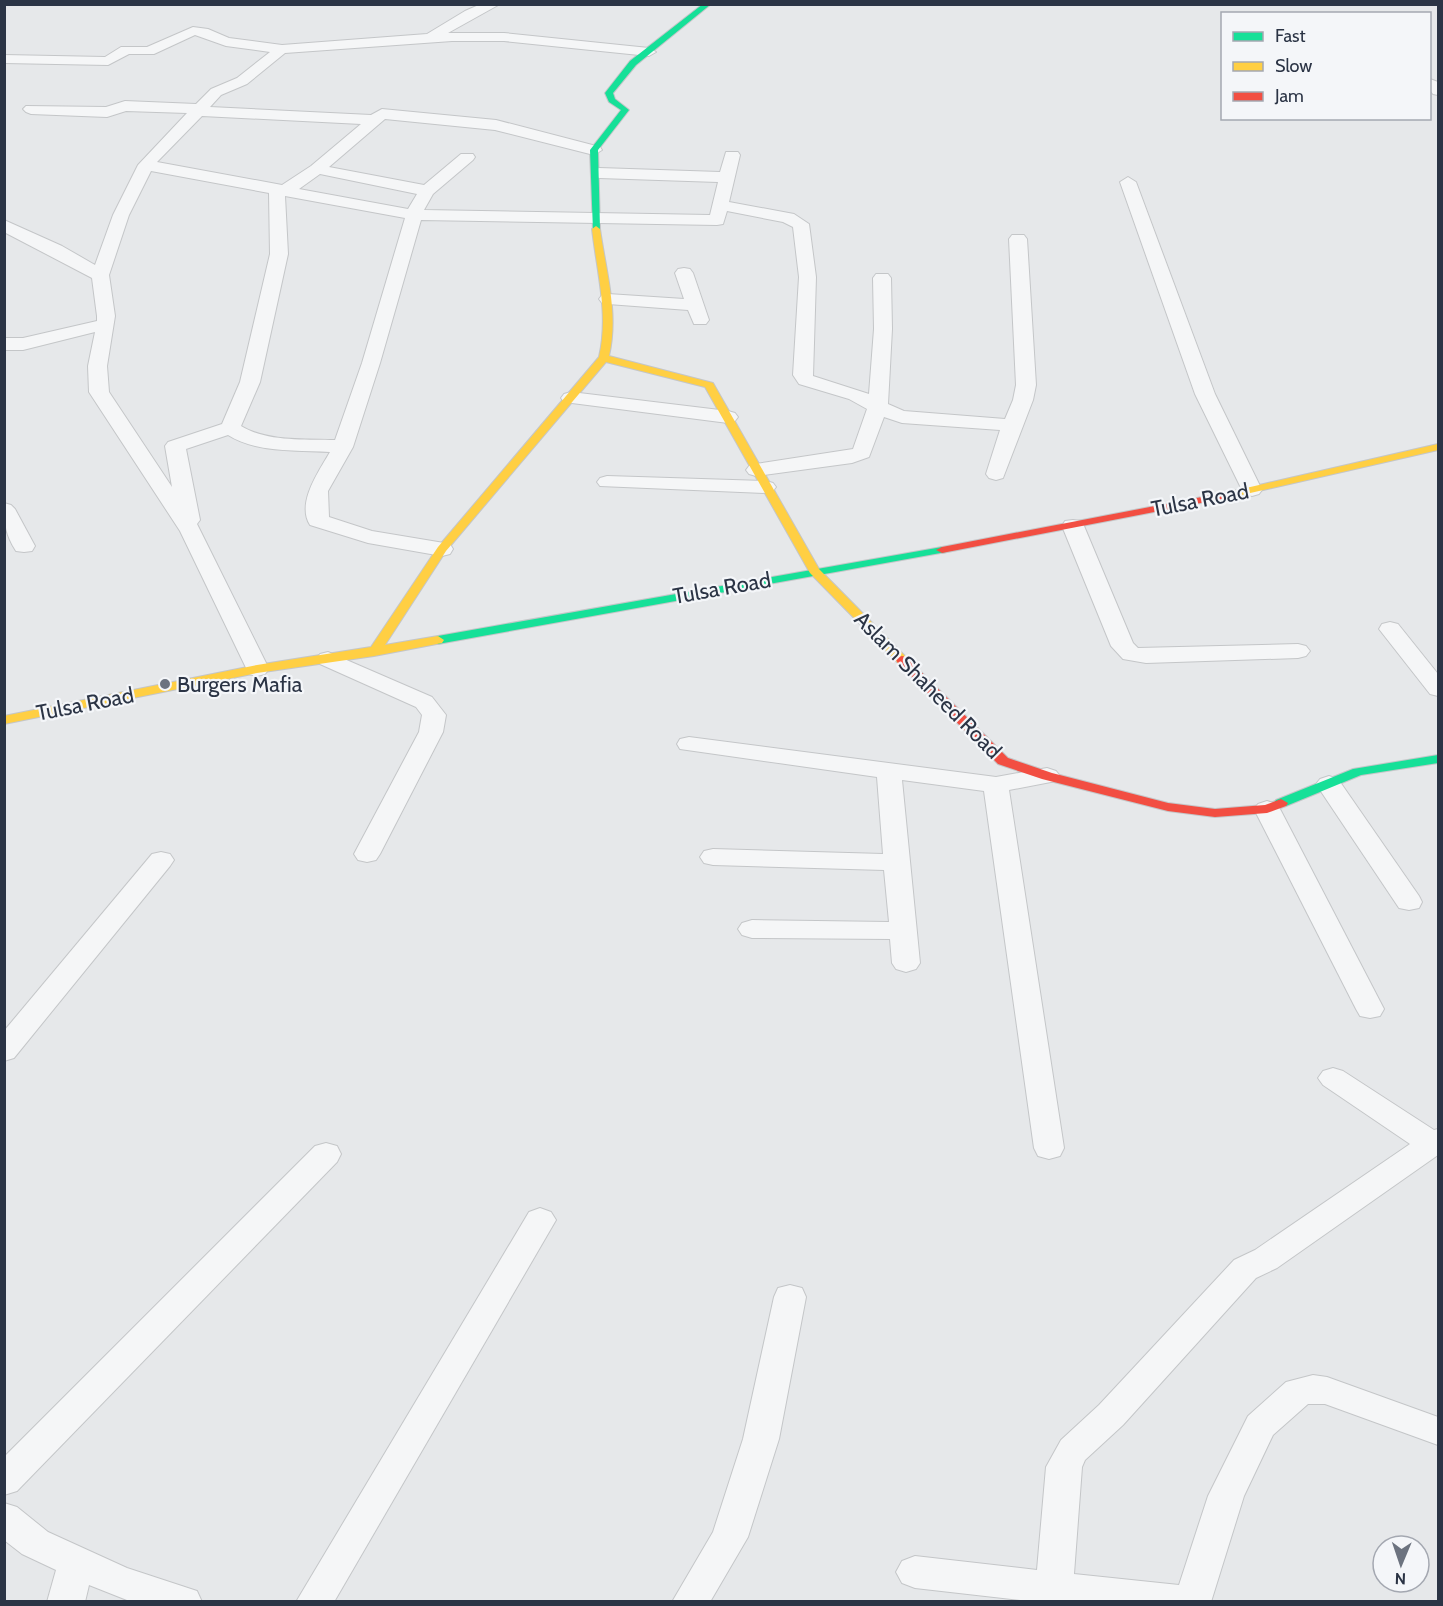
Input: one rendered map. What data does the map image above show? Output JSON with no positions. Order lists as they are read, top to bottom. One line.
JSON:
{"streets":{"street":["Tulsa Road","Aslam Shaheed Road"]},"crossings":[["Tulsa Road","Aslam Shaheed Road"]],"places":["Burgers Mafia"],"legend":["Fast","Slow","Jam"],"north":"bottom"}
